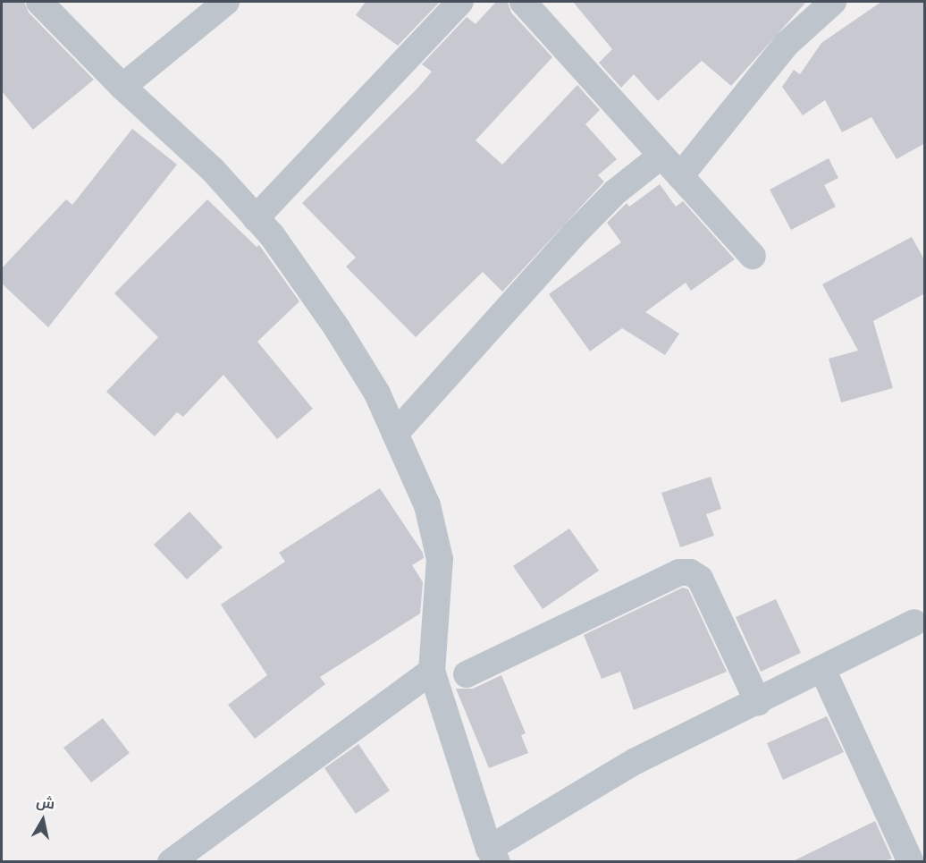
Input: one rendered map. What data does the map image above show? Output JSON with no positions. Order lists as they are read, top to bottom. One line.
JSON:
{"north":"top"}
